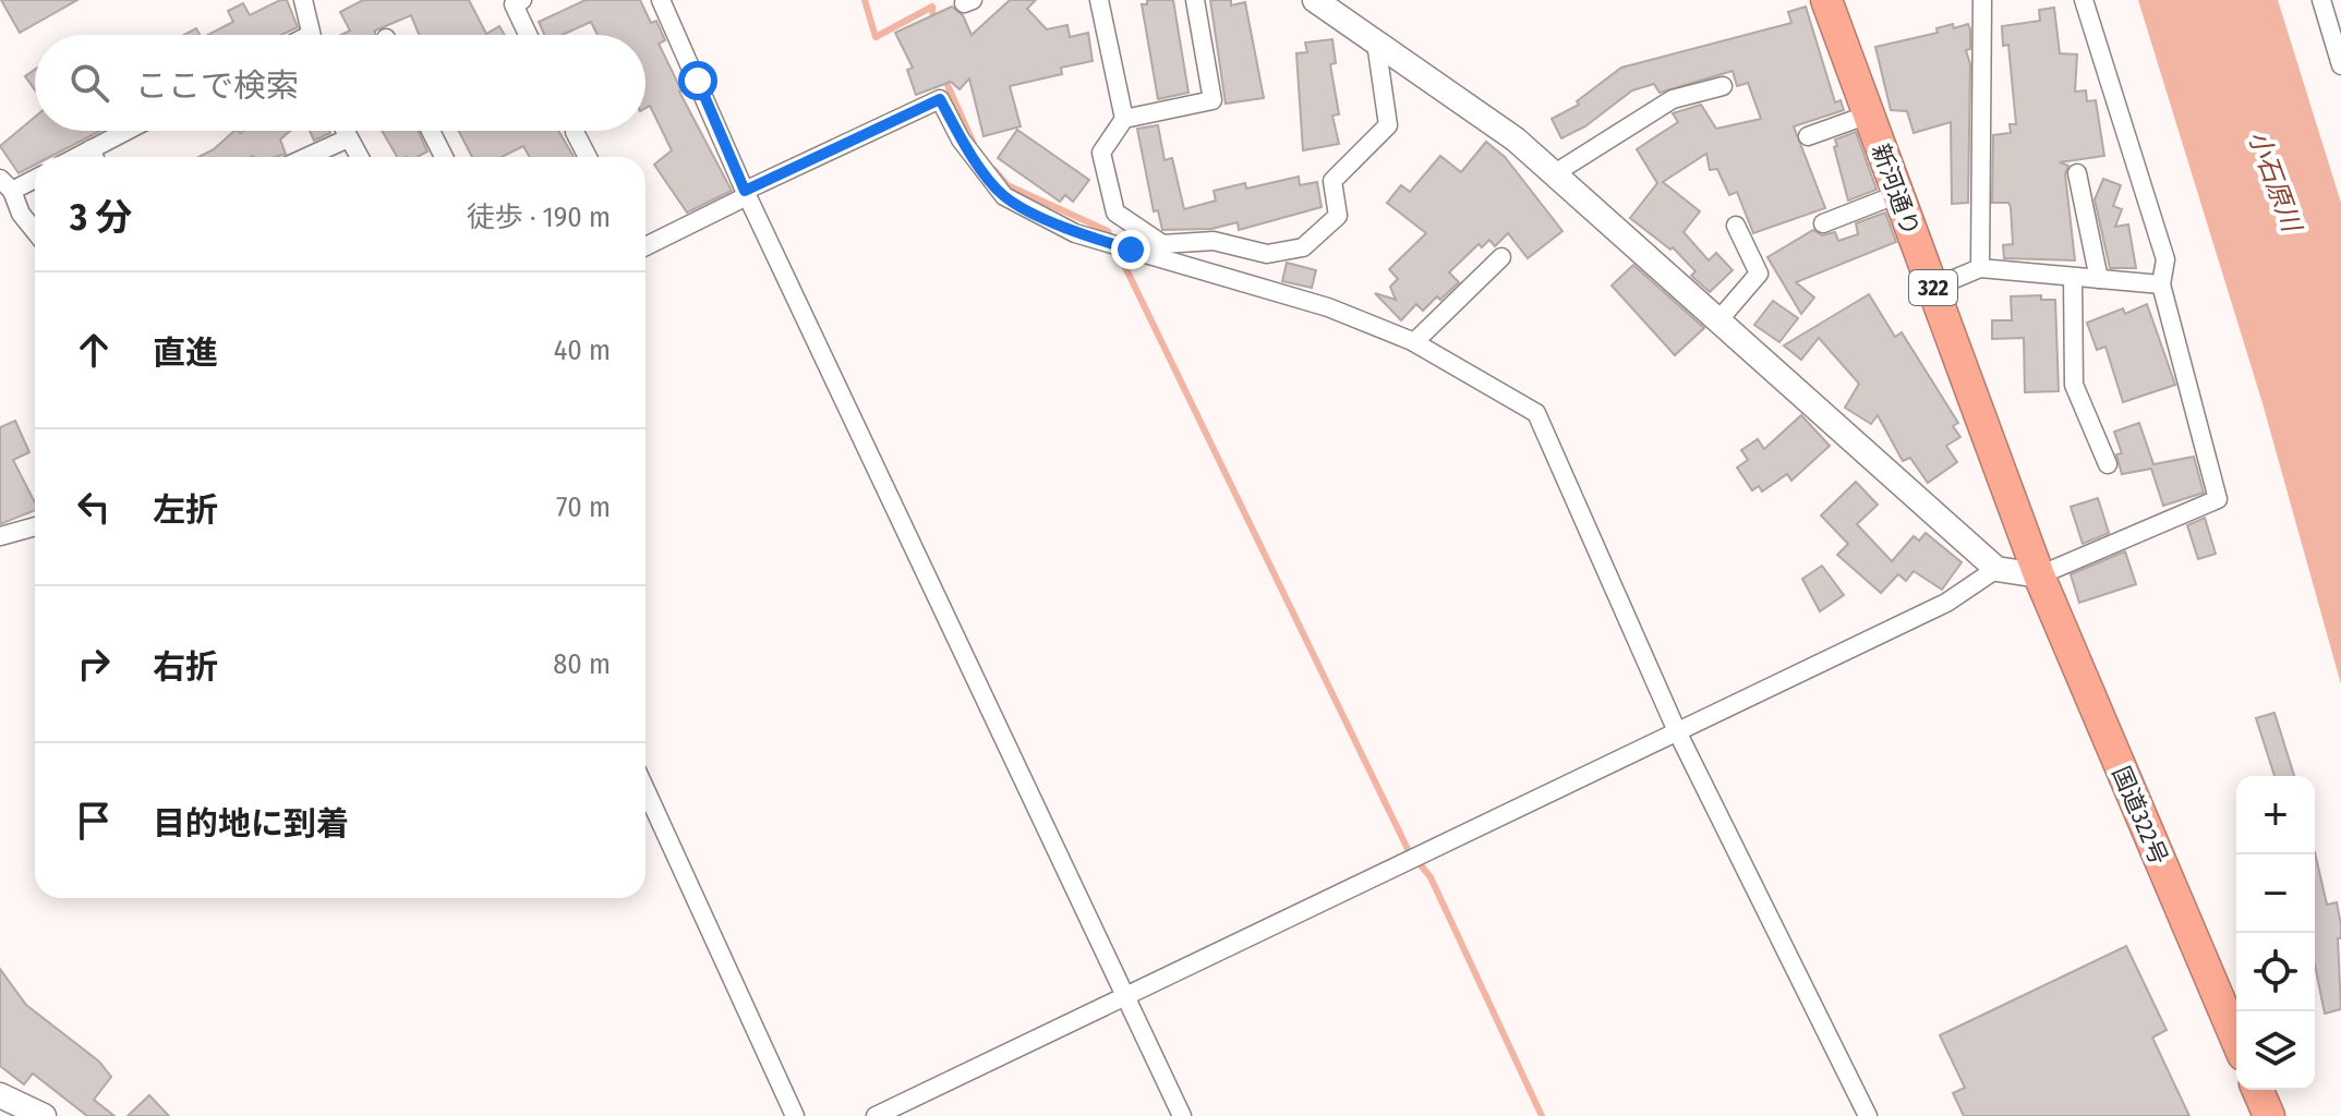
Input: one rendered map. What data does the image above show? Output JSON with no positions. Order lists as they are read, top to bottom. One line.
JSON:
{"streets":{"highway":["新河通り","322","国道322号"]},"crossings":[["新河通り","国道322号"]],"water":["小石原川"],"page":{"search":"ここで検索","heading":["3 分","徒歩 · 190 m"],"list":[["直進","40 m"],["左折","70 m"],["右折","80 m"],"目的地に到着"],"map_buttons":["+","−"]}}
